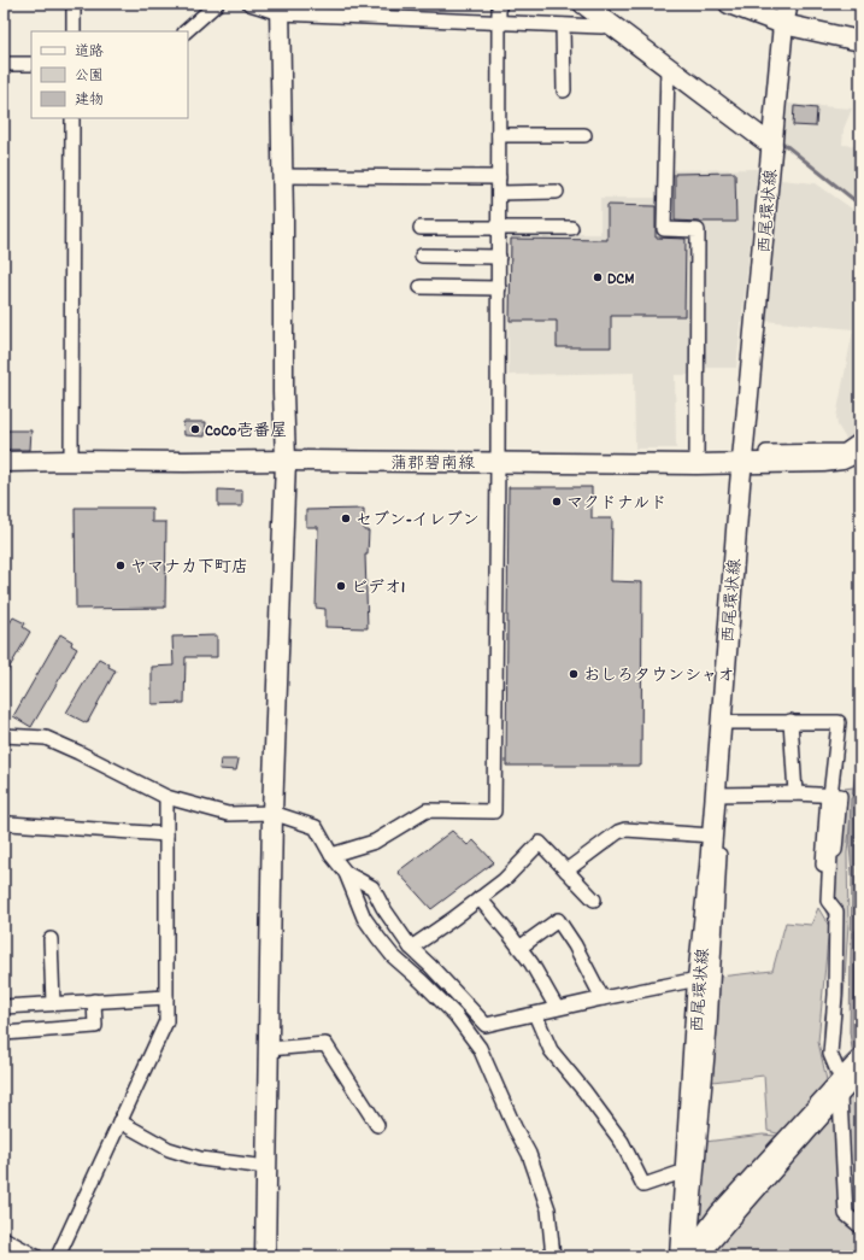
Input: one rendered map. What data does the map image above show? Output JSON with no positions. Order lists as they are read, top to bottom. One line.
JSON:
{"streets":{"main road":["西尾環状線","蒲郡碧南線"]},"crossings":[["西尾環状線","蒲郡碧南線"]],"places":["DCM","CoCo壱番屋","マクドナルド","セブン-イレブン","ヤマナカ下町店","ビデオ1","おしろタウンシャオ"],"legend":["道路","公園","建物"]}
